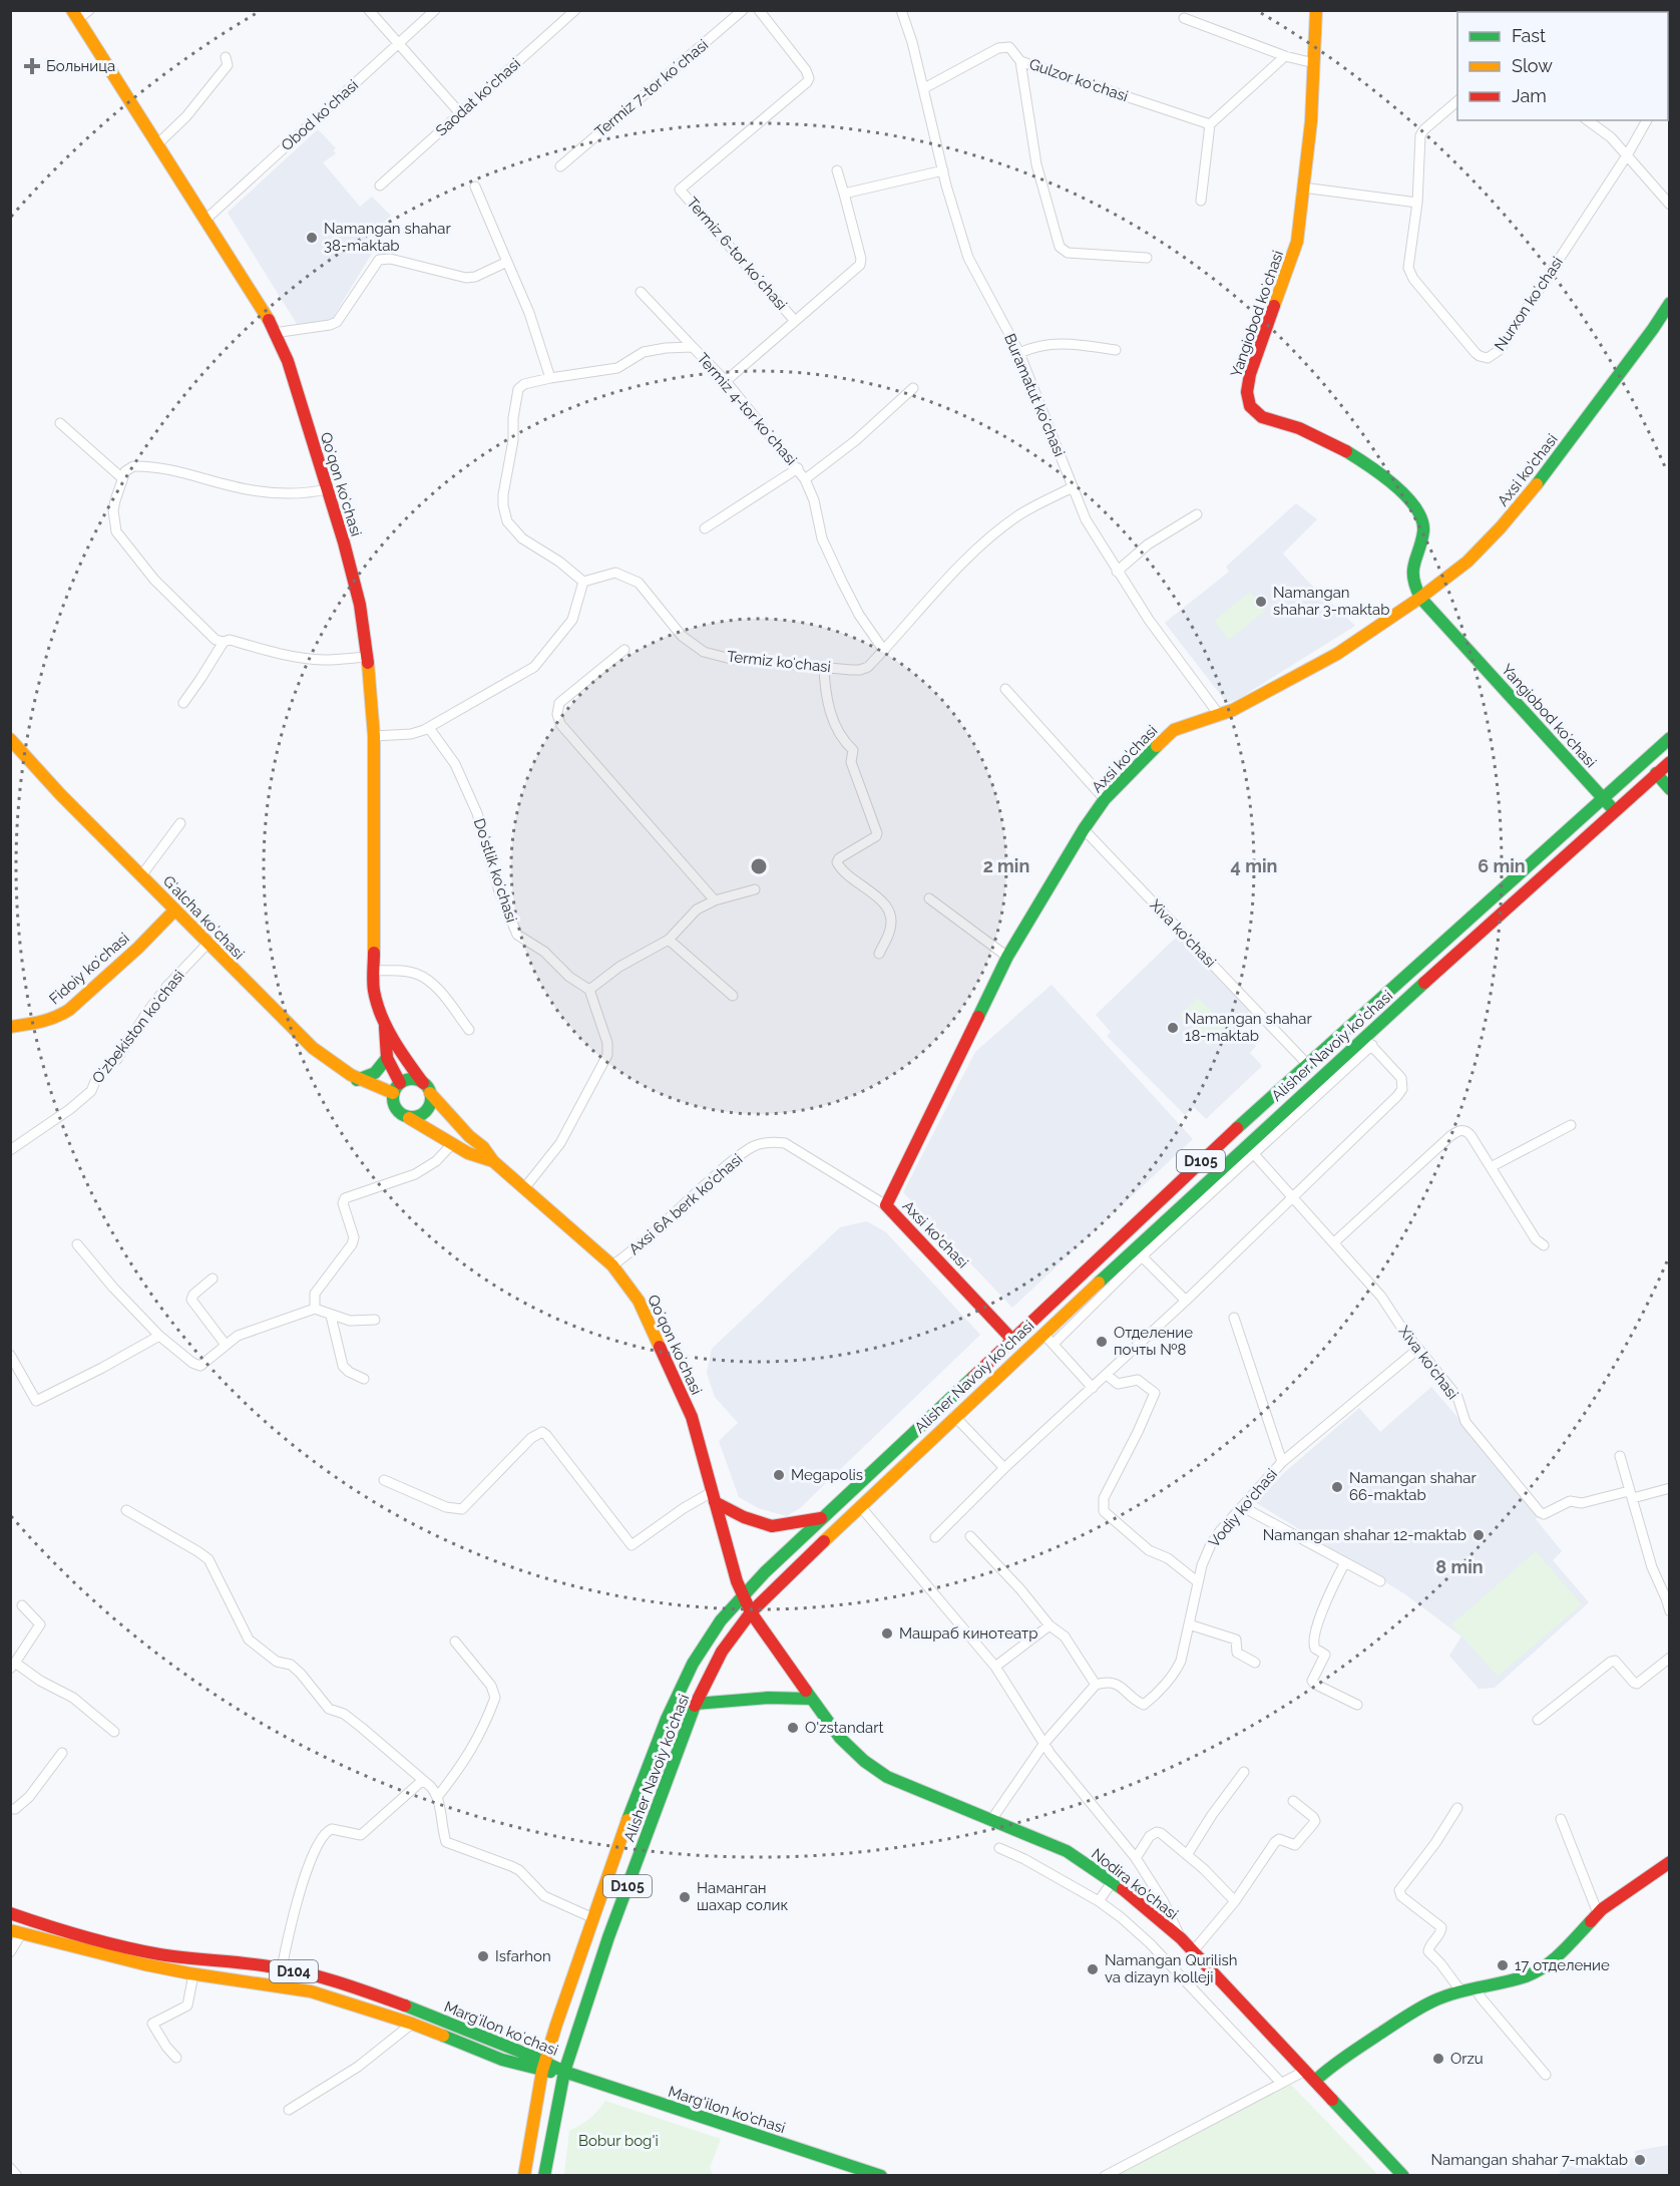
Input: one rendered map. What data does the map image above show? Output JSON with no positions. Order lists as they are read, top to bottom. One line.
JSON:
{"streets":{"main road":["Yangiobod koʻchasi","Axsi ko'chasi","Qoʻqon koʻchasi","Gʻalcha koʻchasi","Fidoiy koʻchasi","Alisher Navoiy ko'chasi","D105","Nodira ko'chasi","D104","Margʻilon koʻchasi","Marg'ilon ko'chasi"],"street":["Gulzor koʻchasi","Termiz 7-tor koʼchasi","Saodat koʻchasi","Obod koʻchasi","Termiz 6-tor koʼchasi","Nurxon koʻchasi","Buramatut koʻchasi","Termiz 4-tor koʼchasi","Termiz koʻchasi","Doʻstlik koʻchasi","Xiva ko'chasi","Oʻzbekiston koʻchasi","Axsi 6А berk ko'chasi","Vodiy ko'chasi"]},"crossings":[["Gulzor koʻchasi","Buramatut koʻchasi"],["Obod koʻchasi","Qoʻqon koʻchasi"],["Yangiobod koʻchasi","Axsi ko'chasi"],["Yangiobod koʻchasi","Alisher Navoiy ko'chasi"],["Buramatut koʻchasi","Axsi ko'chasi"],["Buramatut koʻchasi","Termiz koʻchasi"],["Termiz 4-tor koʼchasi","Termiz koʻchasi"],["Axsi ko'chasi","Xiva ko'chasi"],["Axsi ko'chasi","Alisher Navoiy ko'chasi"],["Axsi ko'chasi","Axsi 6А berk ko'chasi"],["Qoʻqon koʻchasi","Gʻalcha koʻchasi"],["Qoʻqon koʻchasi","Alisher Navoiy ko'chasi"],["Qoʻqon koʻchasi","D105"],["Qoʻqon koʻchasi","Axsi 6А berk ko'chasi"],["Qoʻqon koʻchasi","Nodira ko'chasi"],["Gʻalcha koʻchasi","Fidoiy koʻchasi"],["Gʻalcha koʻchasi","Oʻzbekiston koʻchasi"],["Xiva ko'chasi","Alisher Navoiy ko'chasi"],["Xiva ko'chasi","Vodiy ko'chasi"],["Alisher Navoiy ko'chasi","D105"],["Alisher Navoiy ko'chasi","Nodira ko'chasi"],["Alisher Navoiy ko'chasi","Margʻilon koʻchasi"],["Alisher Navoiy ko'chasi","Marg'ilon ko'chasi"],["D105","Nodira ko'chasi"],["D105","Margʻilon koʻchasi"],["Margʻilon koʻchasi","Marg'ilon ko'chasi"]],"parks":["Bobur bog'i"],"places":{"health":["Больница"],"other":["Namangan shahar 38-maktab","Namangan shahar 3-maktab","Namangan shahar 18-maktab","Отделение почты №8","Megapolis","Namangan shahar 66-maktab","Namangan shahar 12-maktab","Машраб кинотеатр","O'zstandart","Наманган шахар солик","Isfarhon","17 отделение","Namangan Qurilish va dizayn kolleji","Orzu","Namangan shahar 7-maktab"]},"legend":["Fast","Slow","Jam"],"rings":["2 min","4 min","6 min","8 min"]}
